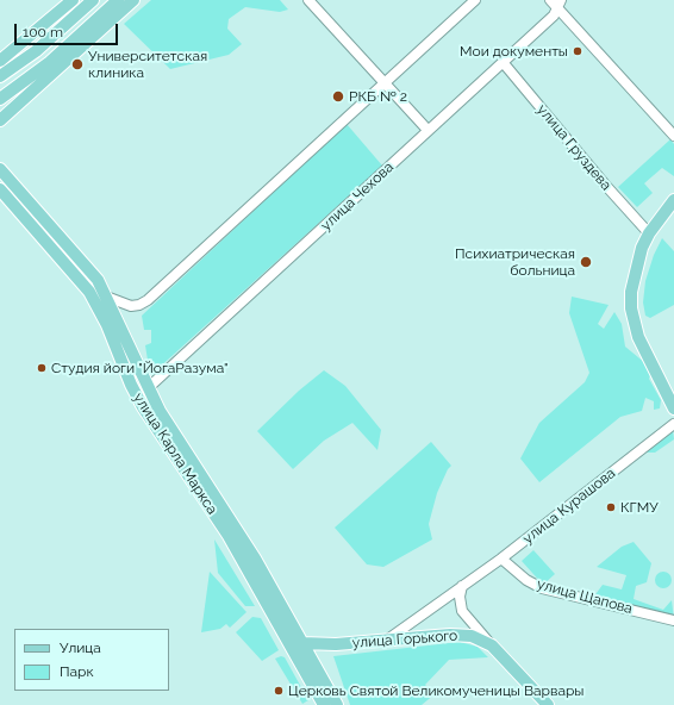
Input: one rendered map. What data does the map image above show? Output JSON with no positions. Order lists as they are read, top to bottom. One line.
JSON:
{"streets":{"main road":["улица Карла Маркса","улица Горького"],"street":["улица Груздева","улица Чехова","улица Курашова","улица Щапова"]},"crossings":[["улица Груздева","улица Чехова"],["улица Чехова","улица Карла Маркса"],["улица Карла Маркса","улица Горького"],["улица Курашова","улица Щапова"],["улица Курашова","улица Горького"]],"places":["Мои документы","Университетская клиника","РКБ № 2","Психиатрическая больница","Студия йоги \"ЙогаРазума\"","КГМУ","Церковь Святой Великомученицы Варвары"],"legend":["Улица","Парк"],"scale_bar":"100 m"}
